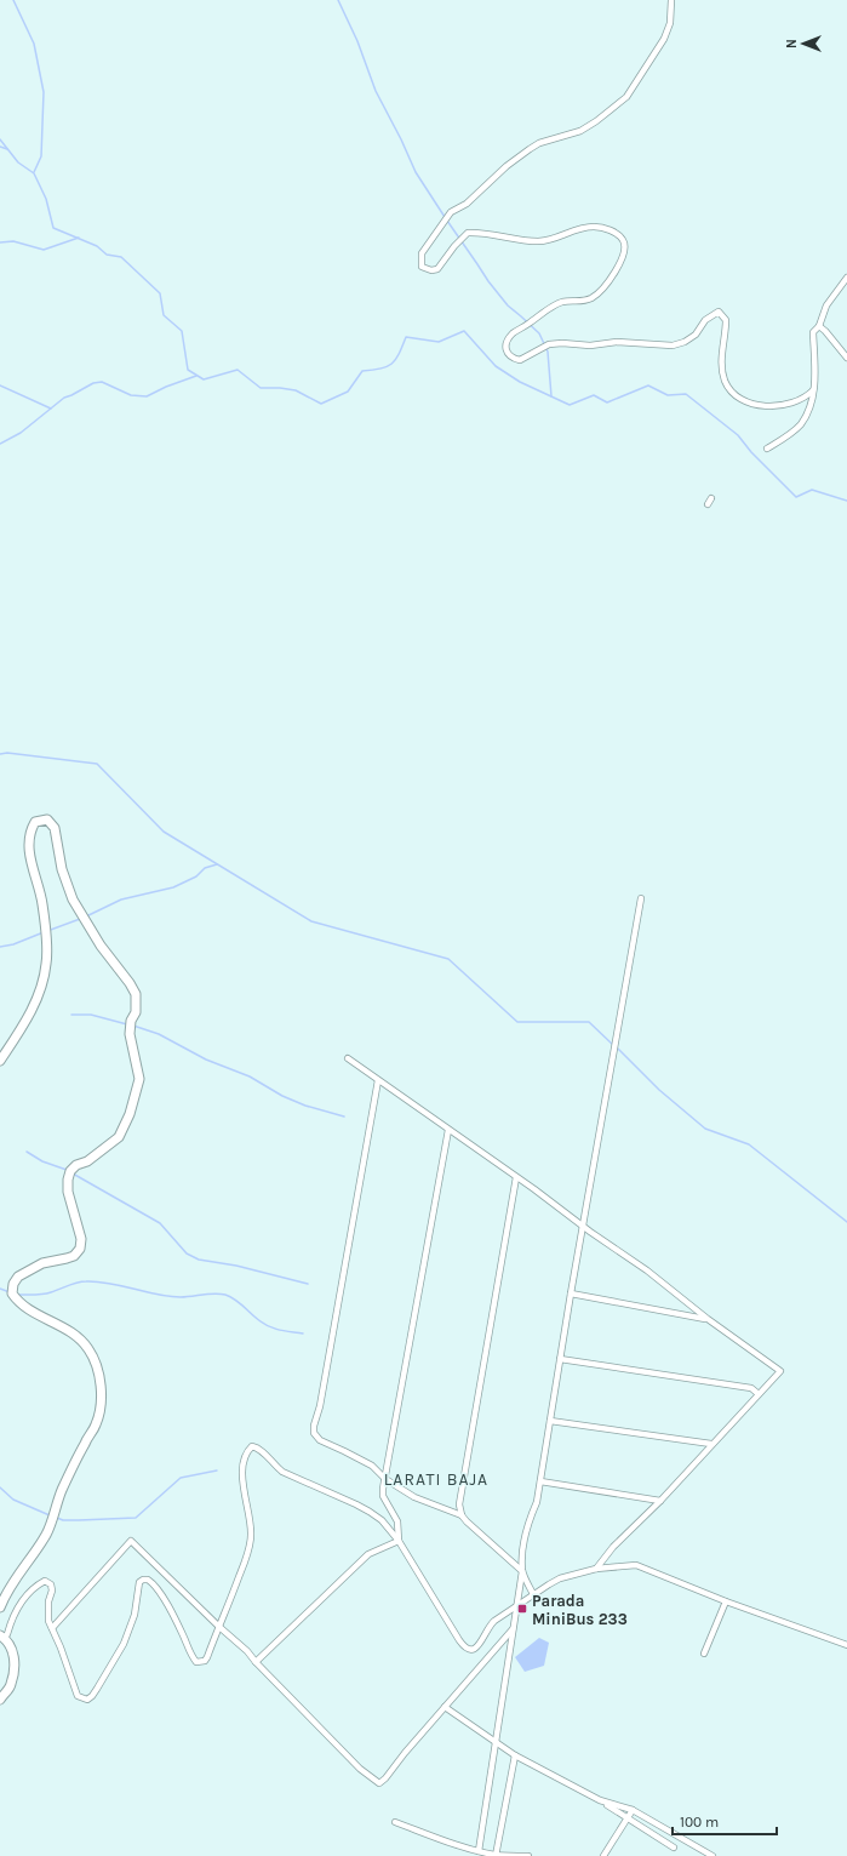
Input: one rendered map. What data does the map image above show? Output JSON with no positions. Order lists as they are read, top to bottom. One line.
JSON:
{"districts":["LARATI BAJA"],"places":{"transit":["Parada MiniBus 233"]},"scale_bar":"100 m","north":"left"}
